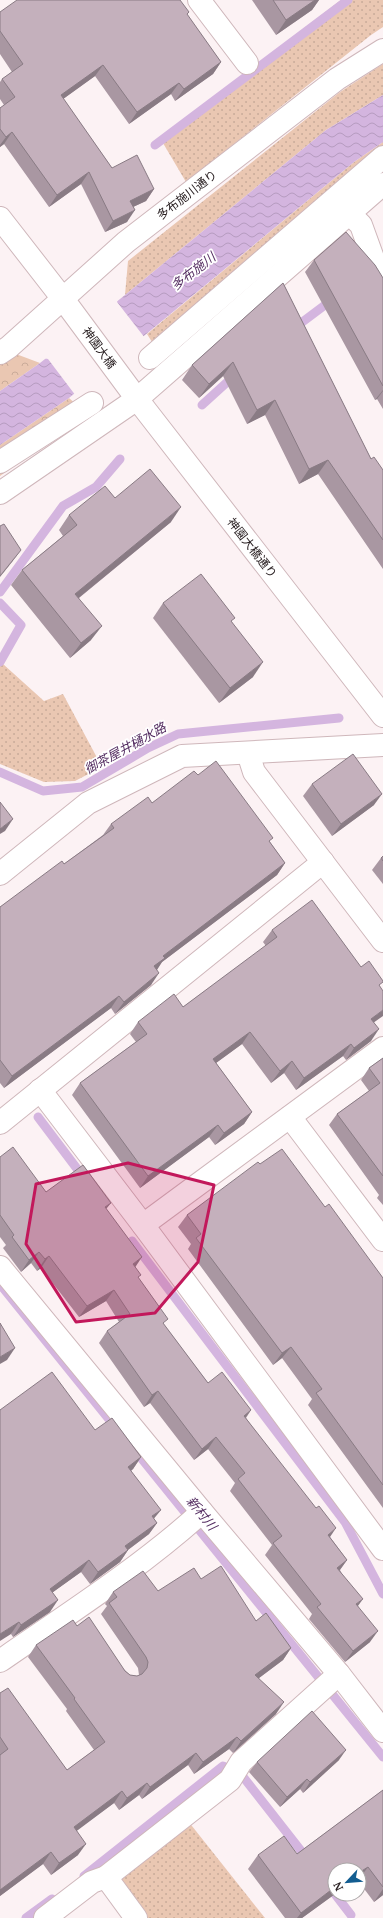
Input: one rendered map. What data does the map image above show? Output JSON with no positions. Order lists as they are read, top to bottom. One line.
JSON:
{"streets":{"street":["多布施川通り","神園大橋","神園大橋通り"]},"crossings":[["多布施川通り","神園大橋"],["神園大橋","神園大橋通り"]],"water":["多布施川","御茶屋井樋水路","新村川"],"north":"bottom left"}
